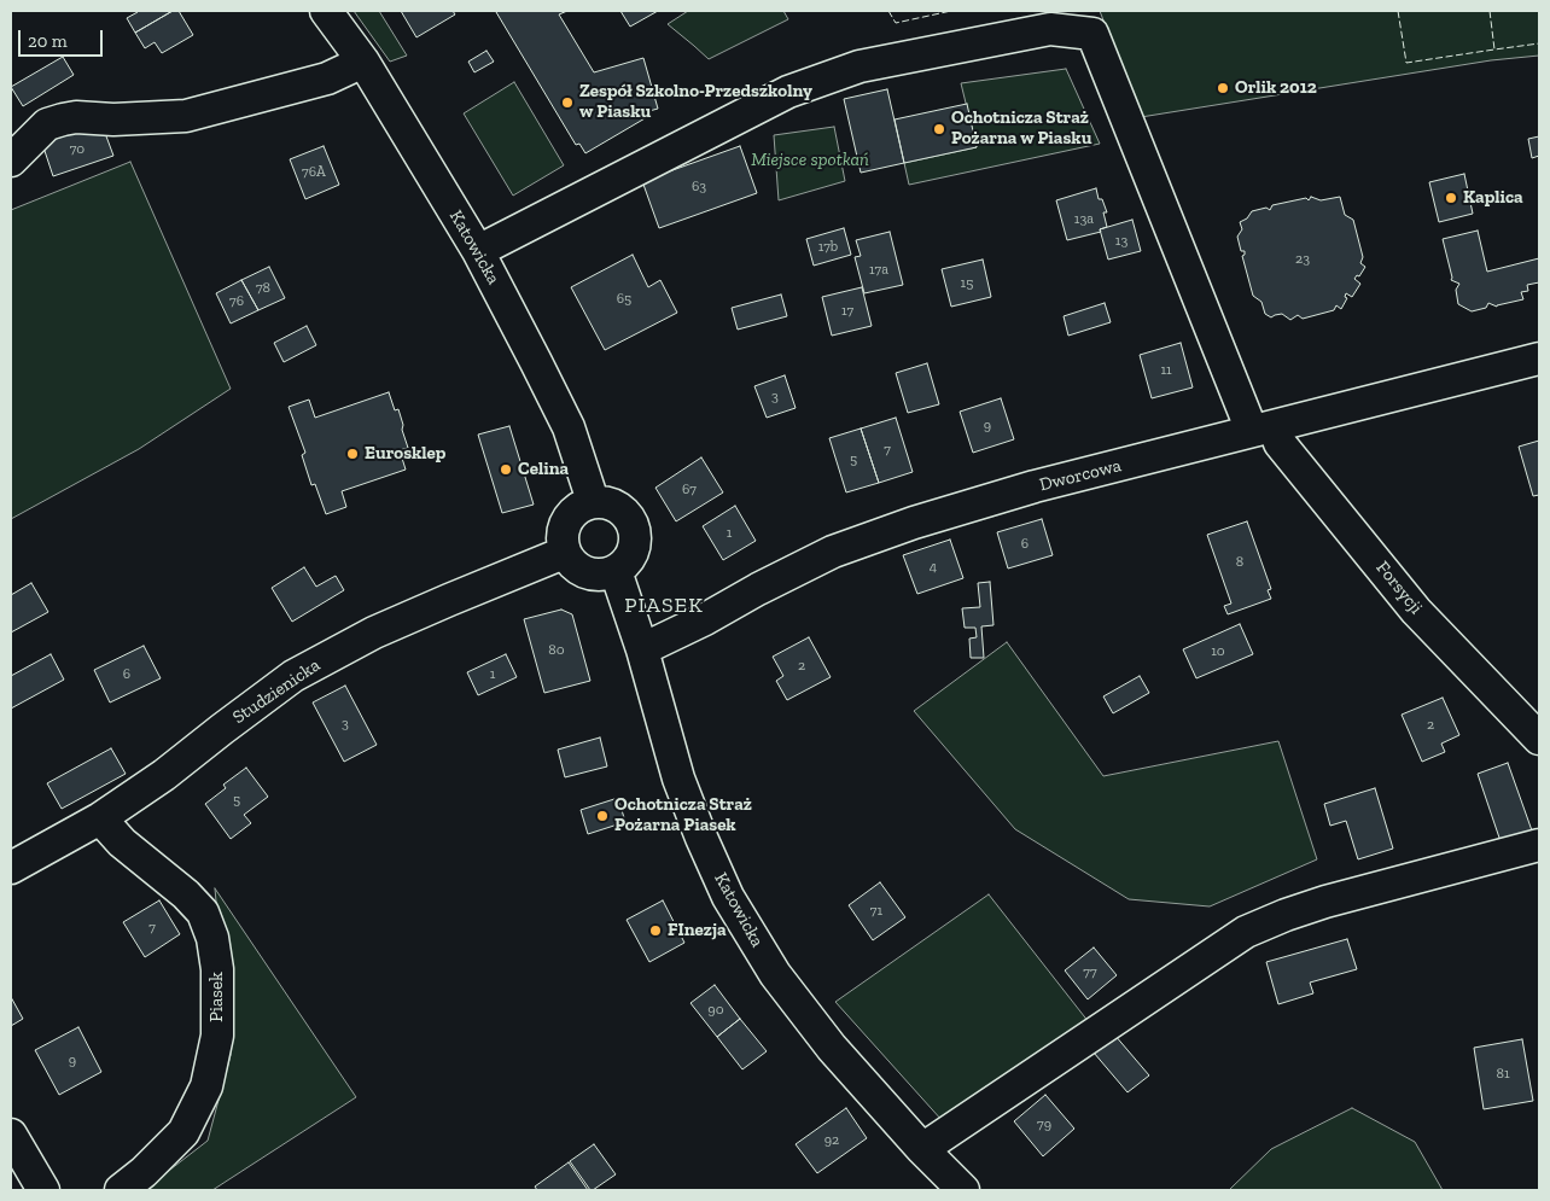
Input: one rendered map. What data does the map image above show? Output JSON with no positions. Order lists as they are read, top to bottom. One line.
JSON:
{"streets":{"street":["Katowicka","Dworcowa","Forsycji","Studzienicka","Piasek"]},"crossings":[["Katowicka","Dworcowa"],["Katowicka","Forsycji"],["Katowicka","Studzienicka"],["Dworcowa","Forsycji"],["Studzienicka","Piasek"]],"districts":["PIASEK"],"parks":["Miejsce spotkań"],"places":["Orlik 2012","Zespół Szkolno-Przedszkolny w Piasku","Ochotnicza Straż Pożarna w Piasku","Kaplica","Eurosklep","Celina","Ochotnicza Straż Pożarna Piasek","FInezja"],"house_numbers":["70","76A","63","13a","13","17b","23","17a","15","78","65","76","17","11","3","9","7","5","67","1","6","8","4","80","10","2","6","1","3","2","5","71","7","77","90","9","81","79","92"],"scale_bar":"20 m"}
